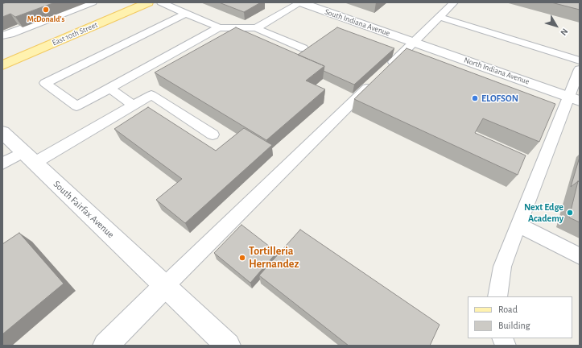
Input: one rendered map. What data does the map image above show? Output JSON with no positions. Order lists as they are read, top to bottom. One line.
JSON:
{"streets":{"main road":["East 10th Street"],"street":["South Indiana Avenue","North Indiana Avenue","South Fairfax Avenue"]},"crossings":[["South Indiana Avenue","North Indiana Avenue"]],"places":["McDonald's","ELOFSON","Next Edge Academy","Tortilleria Hernandez"],"legend":["Road","Building"],"north":"bottom right"}
